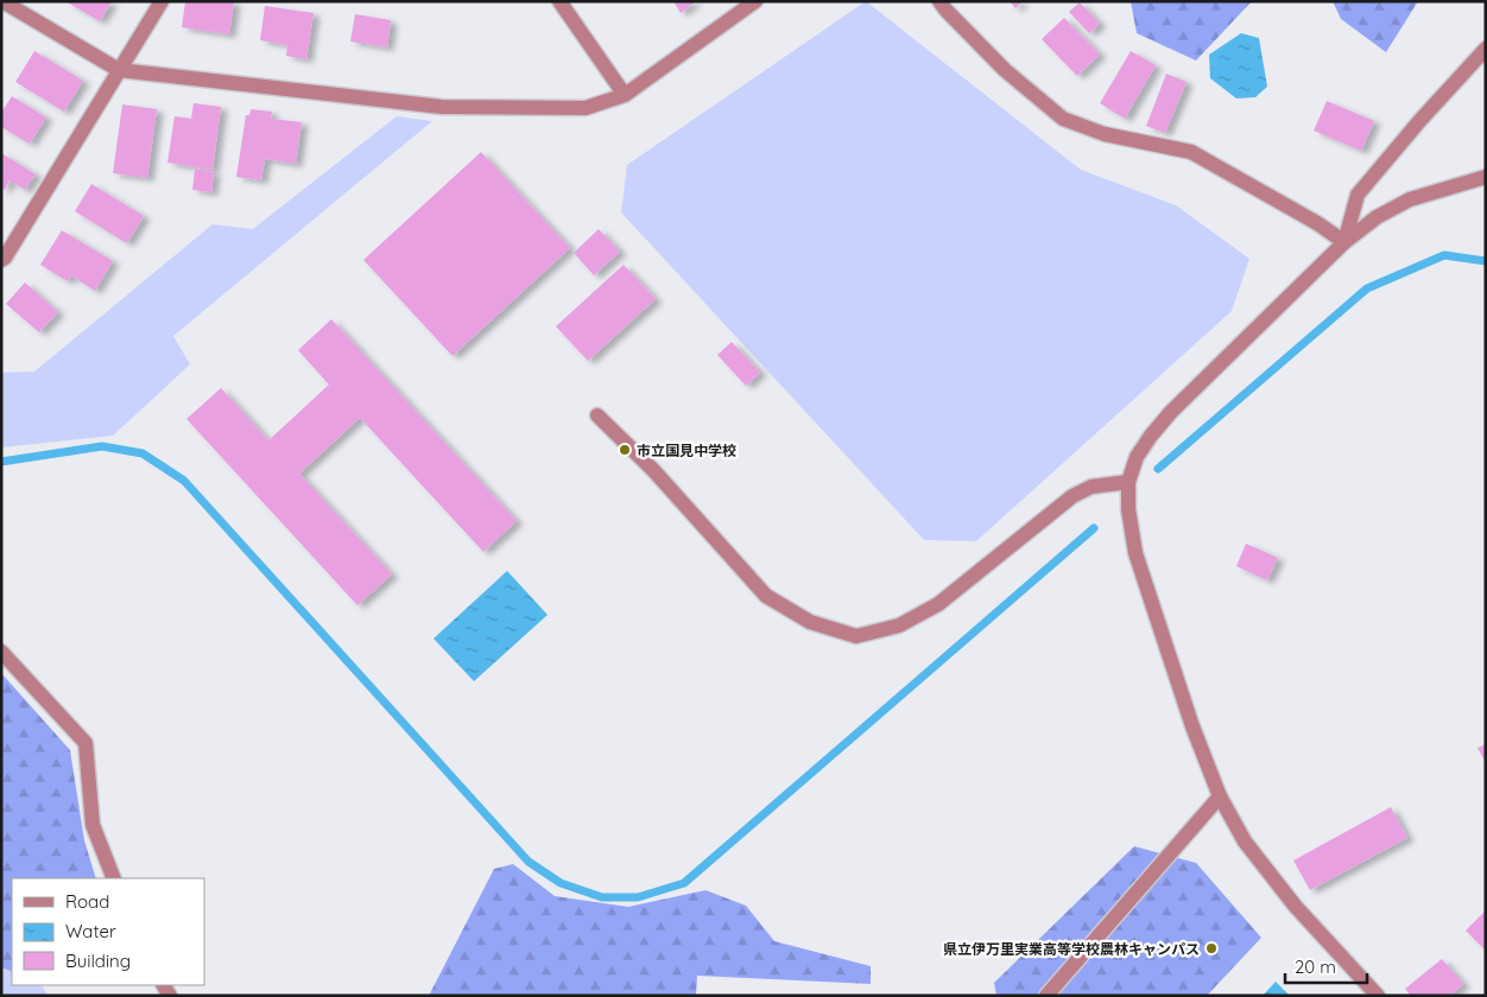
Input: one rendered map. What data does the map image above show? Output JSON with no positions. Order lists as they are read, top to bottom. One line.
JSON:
{"places":["市立国見中学校","県立伊万里実業高等学校農林キャンパス"],"legend":["Road","Water","Building"],"scale_bar":"20 m"}
